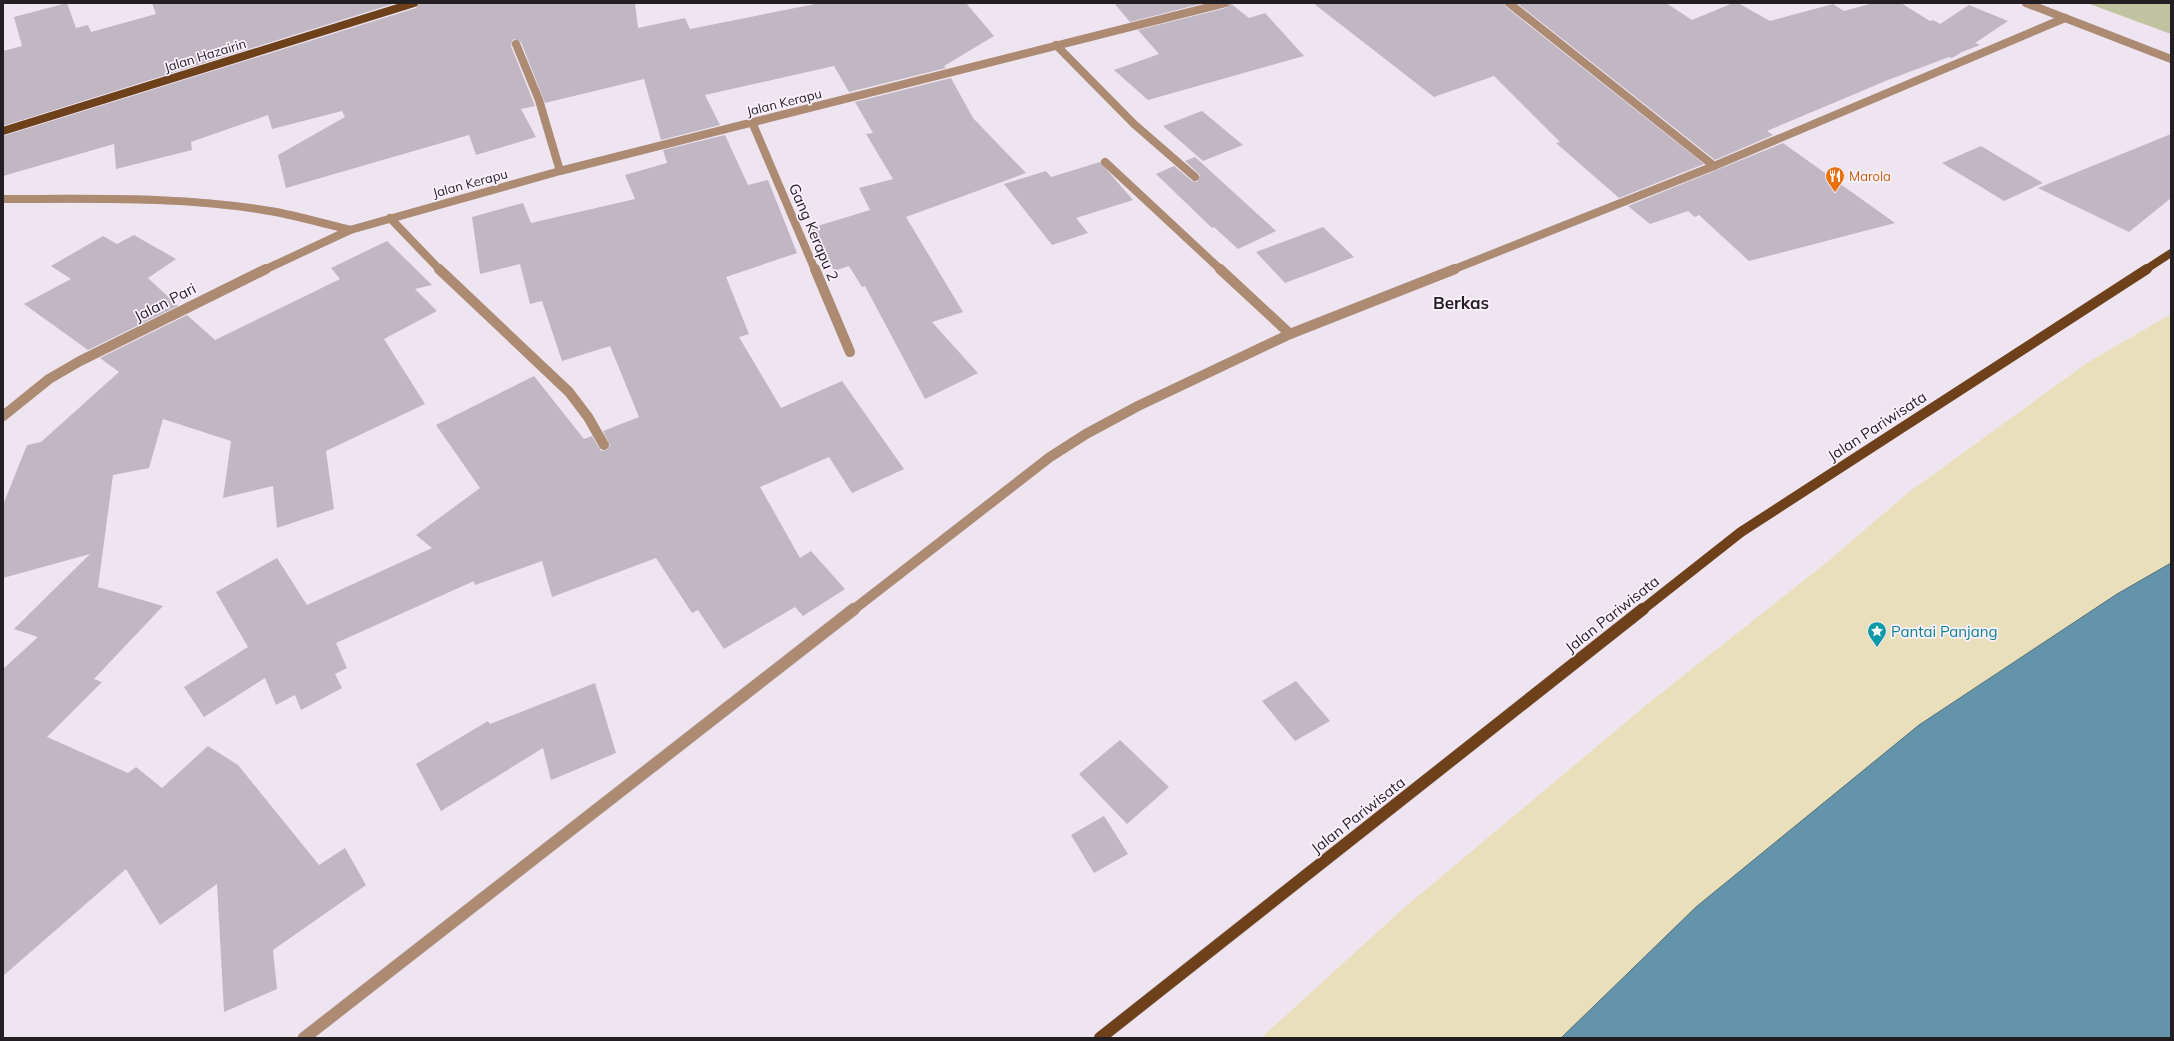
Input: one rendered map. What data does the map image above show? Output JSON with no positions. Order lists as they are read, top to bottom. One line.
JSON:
{"streets":{"main road":["Jalan Hazairin","Jalan Pariwisata"],"street":["Jalan Kerapu","Gang Kerapu 2","Jalan Pari"]},"crossings":[["Jalan Kerapu","Gang Kerapu 2"],["Jalan Kerapu","Jalan Pari"]],"districts":["Berkas"],"places":{"restaurant":["Marola"],"place":["Pantai Panjang"]}}
